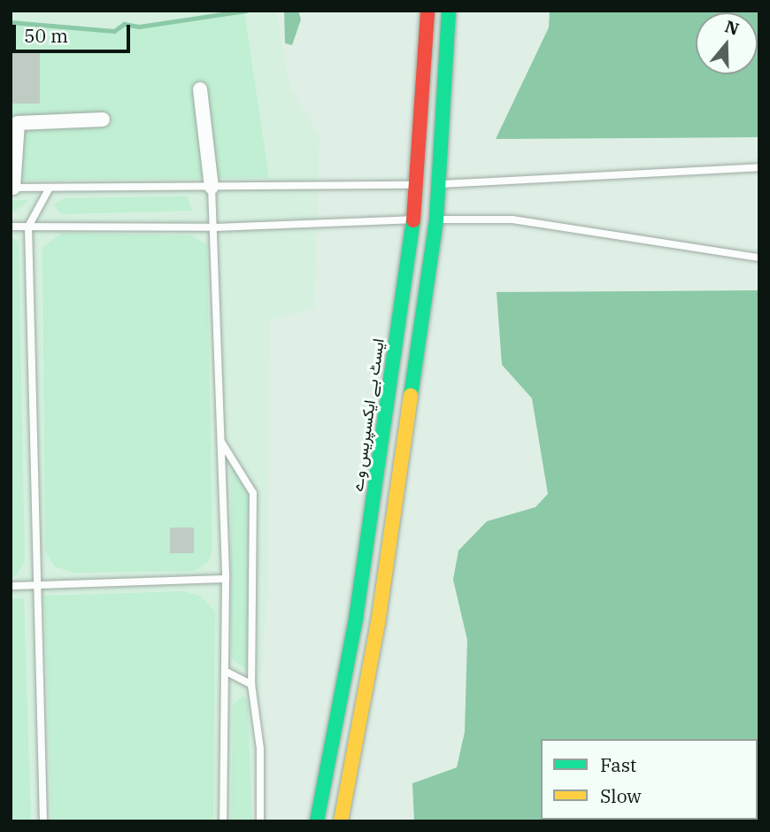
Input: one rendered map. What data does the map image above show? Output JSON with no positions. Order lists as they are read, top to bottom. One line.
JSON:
{"streets":{"main road":["ایسٹ بے ایکسپریس وے"]},"legend":["Fast","Slow"],"scale_bar":"50 m","north":"top"}
